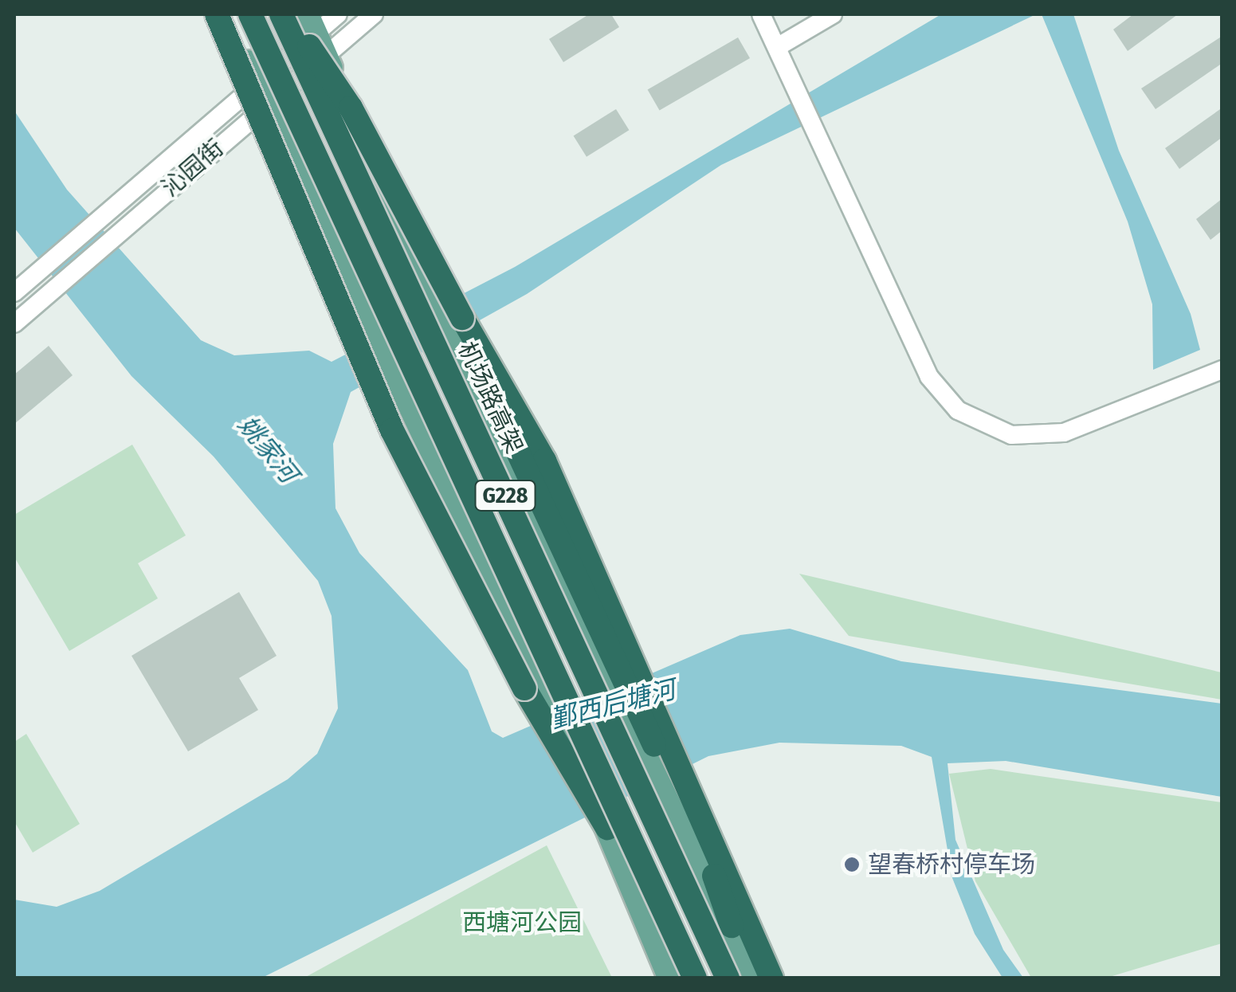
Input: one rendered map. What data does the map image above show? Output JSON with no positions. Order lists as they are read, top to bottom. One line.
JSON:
{"streets":{"highway":["机场路高架","G228"],"street":["沁园街"]},"water":["姚家河","鄞西后塘河"],"parks":["西塘河公园"],"places":["望春桥村停车场"]}
